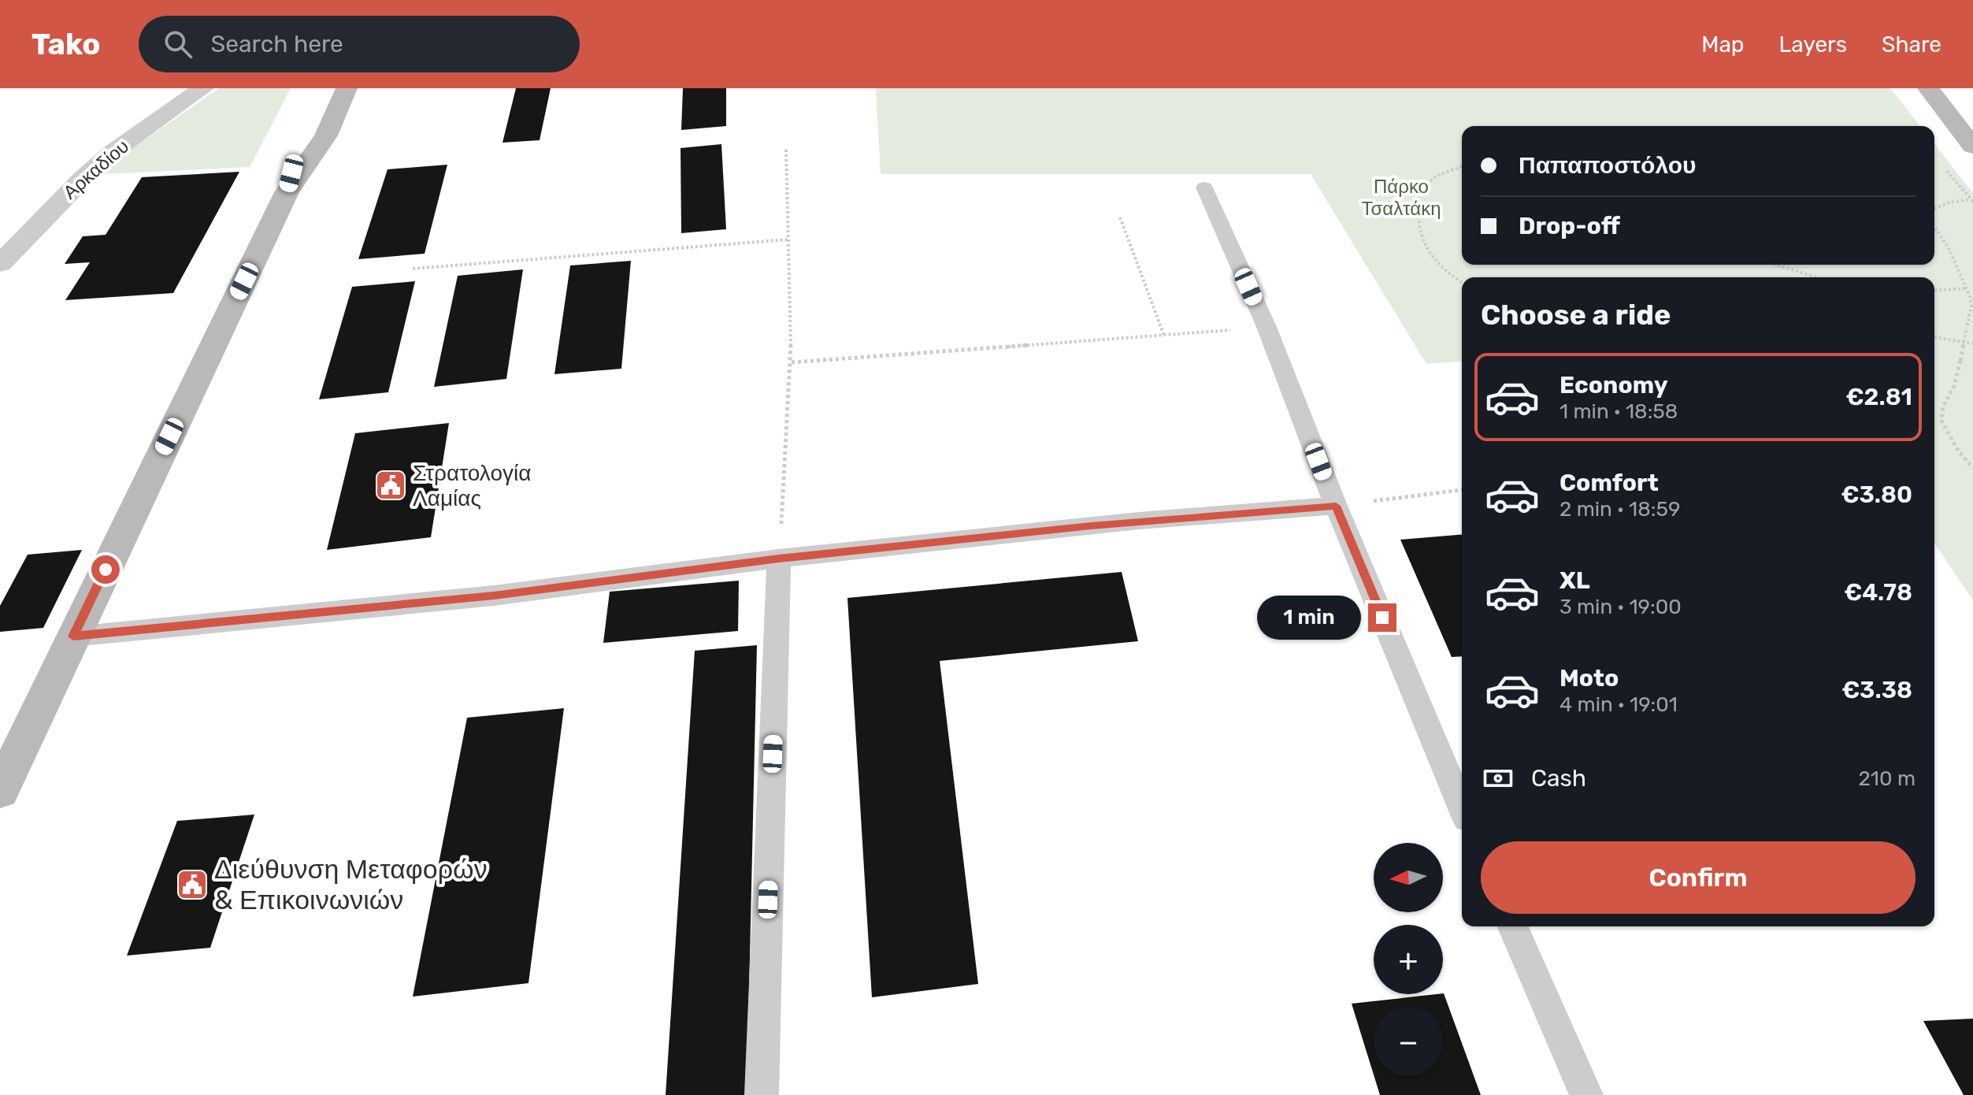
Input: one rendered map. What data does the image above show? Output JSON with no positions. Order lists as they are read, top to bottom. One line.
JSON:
{"streets":{"street":["Αρκαδίου"]},"parks":["Πάρκο Τσαλτάκη"],"places":{"public building":["Στρατολογία Λαμίας","Διεύθυνση Μεταφορών & Επικοινωνιών"]},"north":"left","page":{"header":"Tako","search":"Search here","nav":["Map","Layers","Share"],"banner":["Παπαποστόλου","Drop-off"],"heading":"Choose a ride","list":[{"name":"Economy","note":"1 min · 18:58","value":"€2.81"},{"name":"Comfort","note":"2 min · 18:59","value":"€3.80"},{"name":"XL","note":"3 min · 19:00","value":"€4.78"},{"name":"Moto","note":"4 min · 19:01","value":"€3.38"}],"bubble":"1 min","pay":["Cash","210 m"],"buttons":"Confirm","map_buttons":["+","−"]}}
